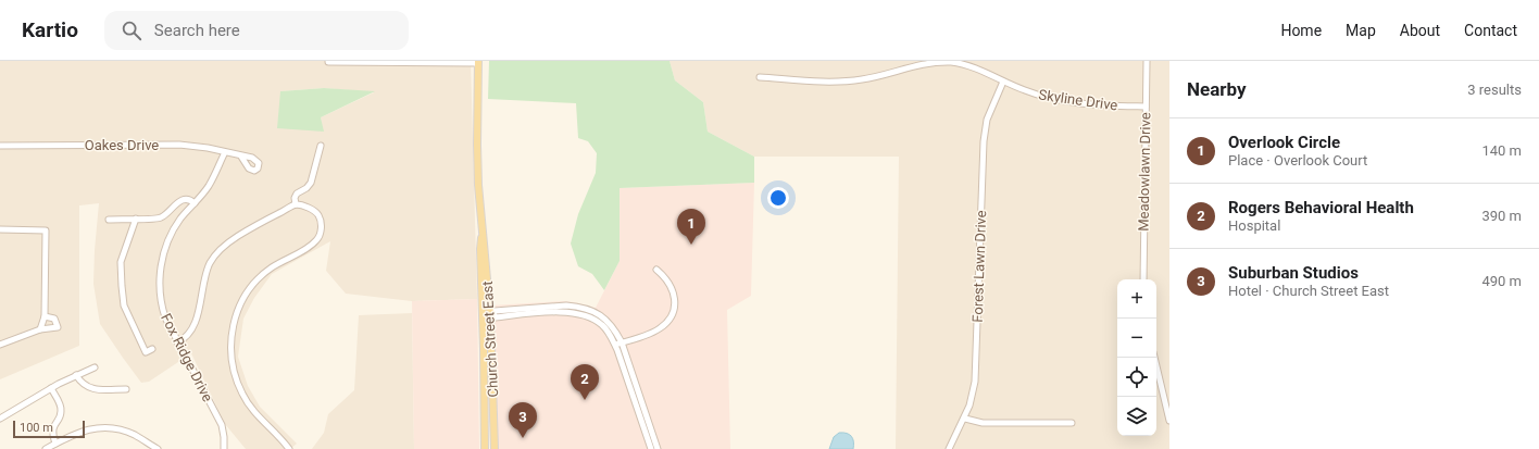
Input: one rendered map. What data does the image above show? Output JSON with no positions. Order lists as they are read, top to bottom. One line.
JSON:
{"streets":{"main road":["Church Street East"],"street":["Skyline Drive","Oakes Drive","Meadowlawn Drive","Forest Lawn Drive","Fox Ridge Drive"]},"crossings":[["Skyline Drive","Meadowlawn Drive"],["Skyline Drive","Forest Lawn Drive"],["Oakes Drive","Fox Ridge Drive"]],"scale_bar":"100 m","page":{"header":"Kartio","search":"Search here","nav":["Home","Map","About","Contact"],"heading":["Nearby","3 results"],"list":[{"mark":"1","name":"Overlook Circle","note":"Place · Overlook Court","value":"140 m"},{"mark":"2","name":"Rogers Behavioral Health","note":"Hospital","value":"390 m"},{"mark":"3","name":"Suburban Studios","note":"Hotel · Church Street East","value":"490 m"}],"pins":["1","2","3"],"map_buttons":["+","−"],"scale":"100 m"}}
